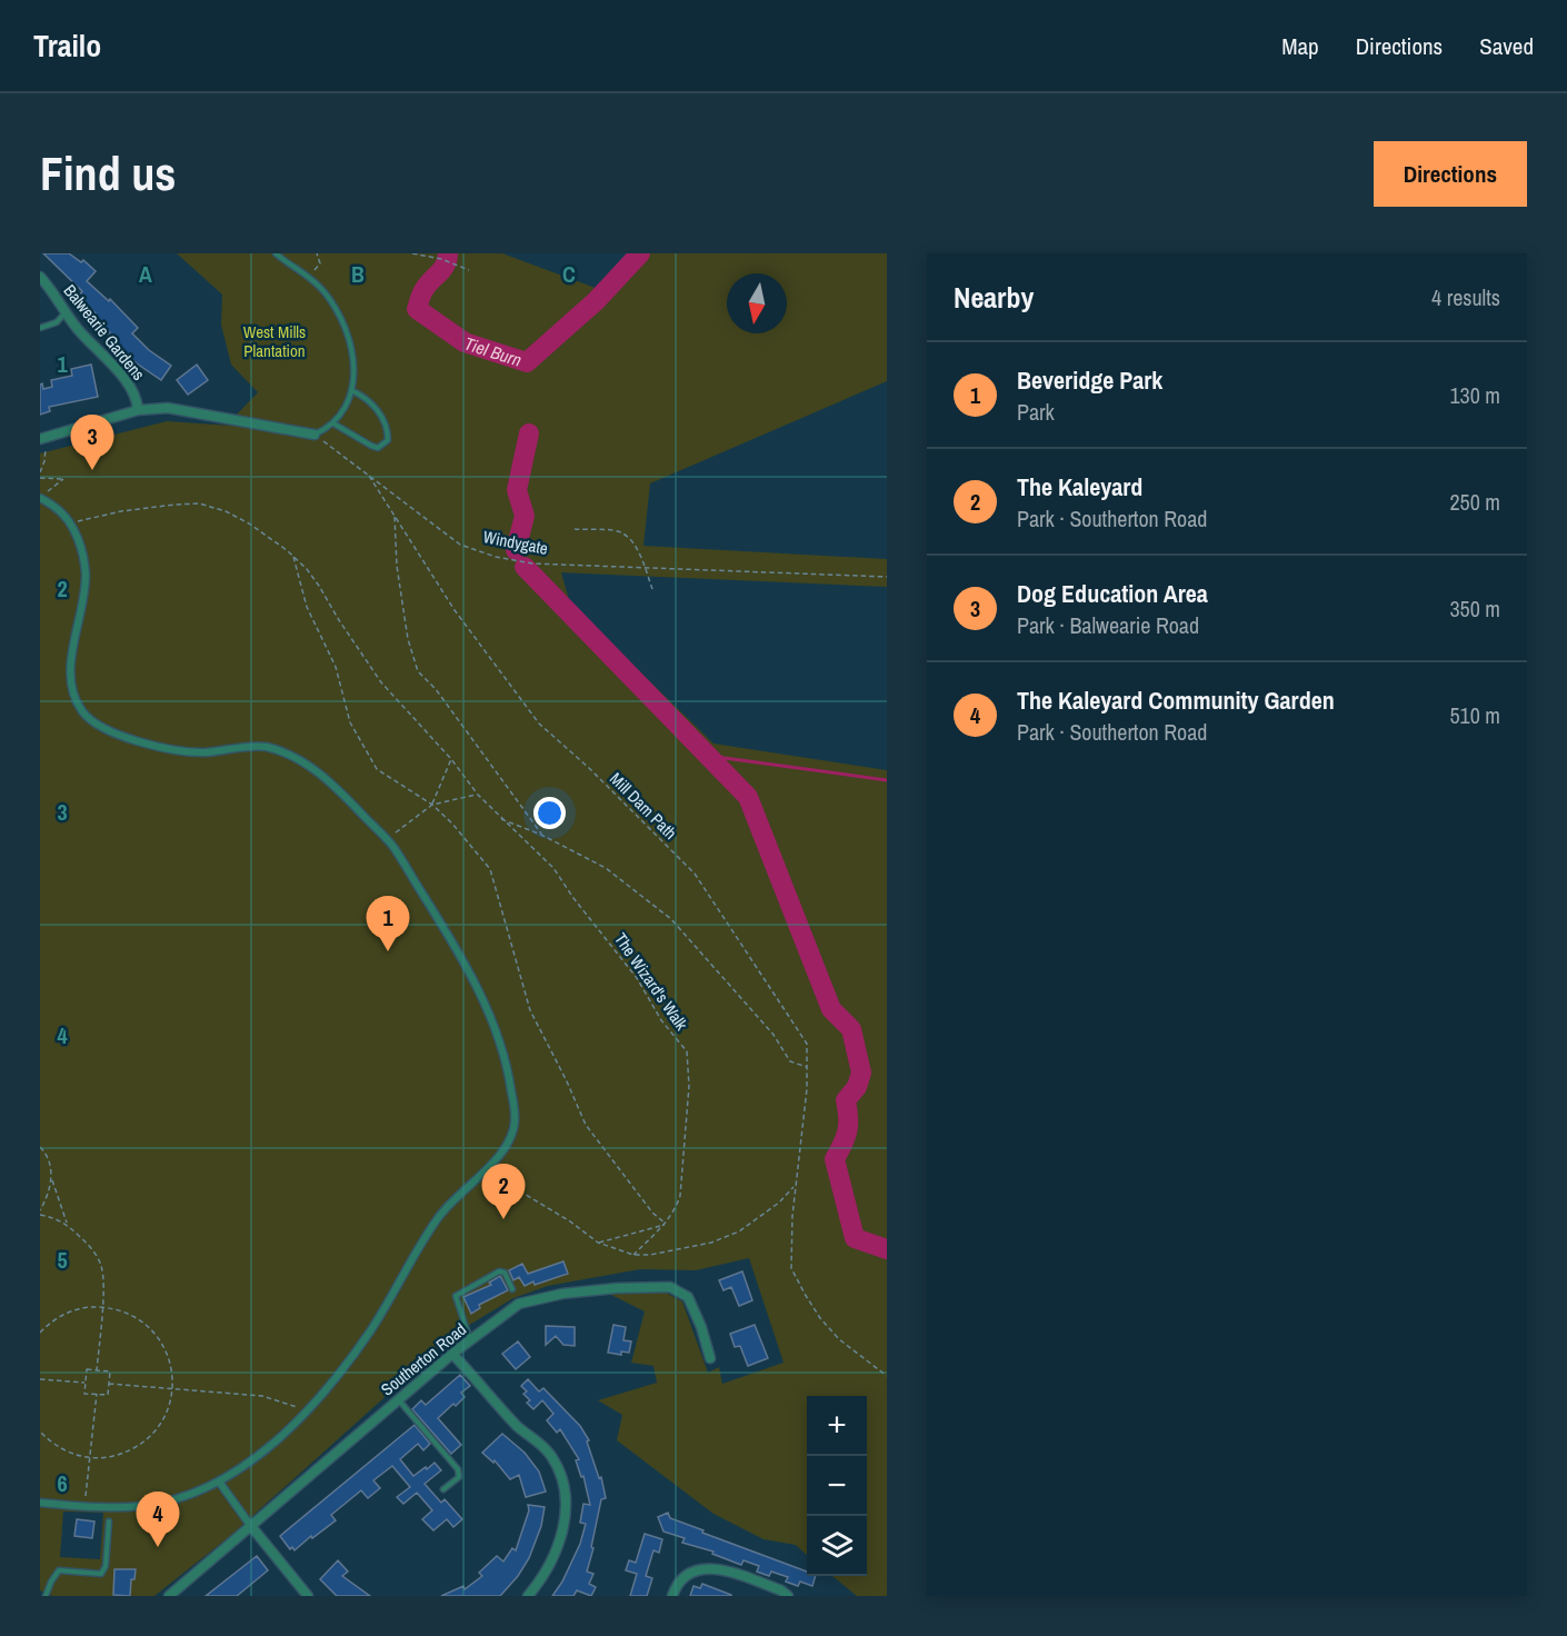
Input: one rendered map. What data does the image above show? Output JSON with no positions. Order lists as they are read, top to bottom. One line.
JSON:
{"streets":{"street":["Balwearie Gardens","Southerton Road"],"path":["Windygate","Mill Dam Path","The Wizard's Walk"]},"crossings":[["Windygate","Mill Dam Path"]],"water":["Tiel Burn"],"parks":["West Mills Plantation"],"north":"bottom","page":{"header":"Trailo","nav":["Map","Directions","Saved"],"buttons":"Directions","title":"Find us","heading":["Nearby","4 results"],"list":[{"mark":"1","name":"Beveridge Park","note":"Park","value":"130 m"},{"mark":"2","name":"The Kaleyard","note":"Park · Southerton Road","value":"250 m"},{"mark":"3","name":"Dog Education Area","note":"Park · Balwearie Road","value":"350 m"},{"mark":"4","name":"The Kaleyard Community Garden","note":"Park · Southerton Road","value":"510 m"}],"pins":["3","1","2","4"],"map_buttons":["+","−"]},"grid":{"columns":["A","B","C"],"rows":["1","2","3","4","5","6"]}}
